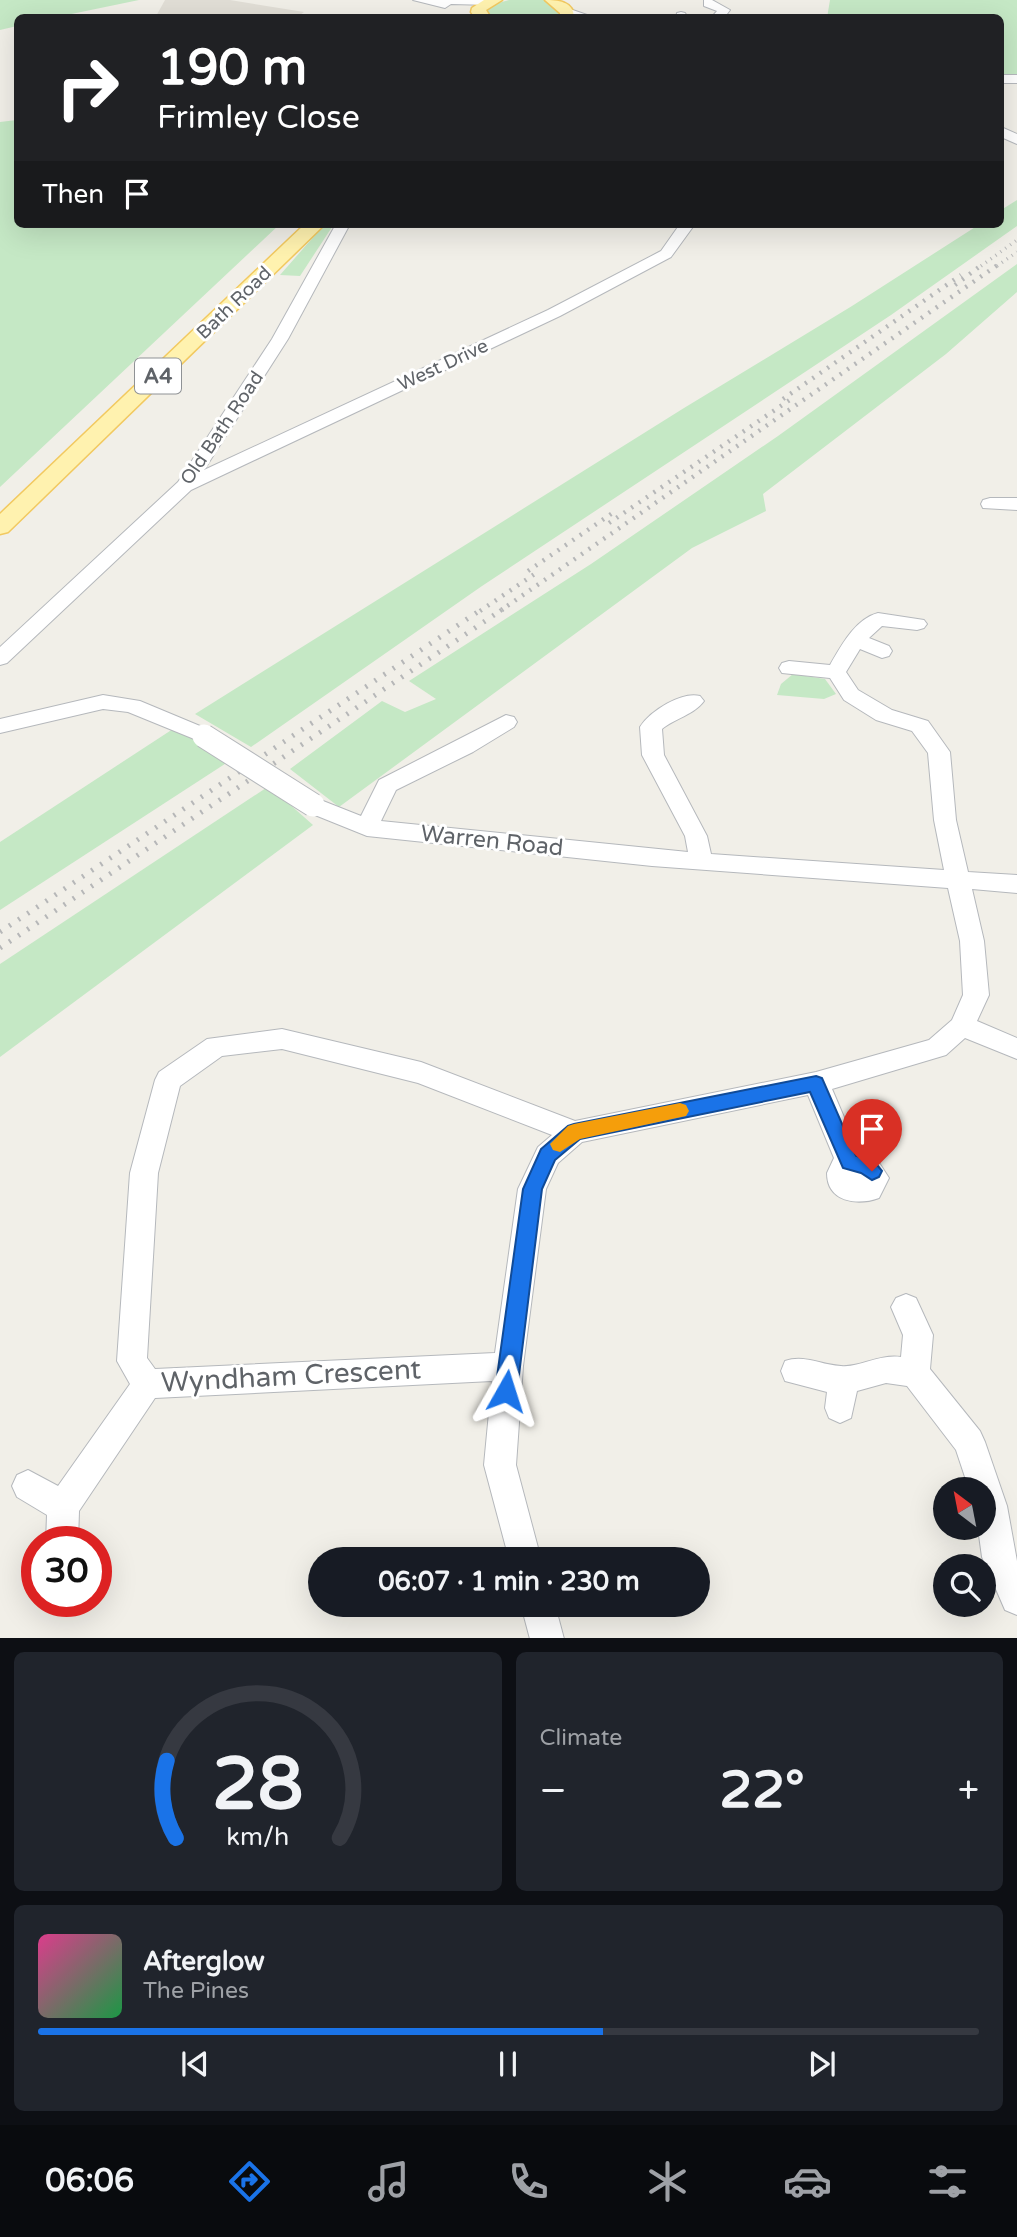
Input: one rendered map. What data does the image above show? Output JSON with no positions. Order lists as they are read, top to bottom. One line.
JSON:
{"streets":{"main road":["Bath Road","A4"],"street":["West Drive","Old Bath Road","Warren Road","Wyndham Crescent"]},"crossings":[["West Drive","Old Bath Road"]],"north":"top left","page":{"turn":["190 m","Frimley Close"],"then":"Then","limit":"30","trip":"06:07 · 1 min · 230 m","tile":"Climate","heat":["−","22°","+"],"song":["Afterglow","The Pines"],"tabs":"06:06","gauge":["28","km/h"]}}
